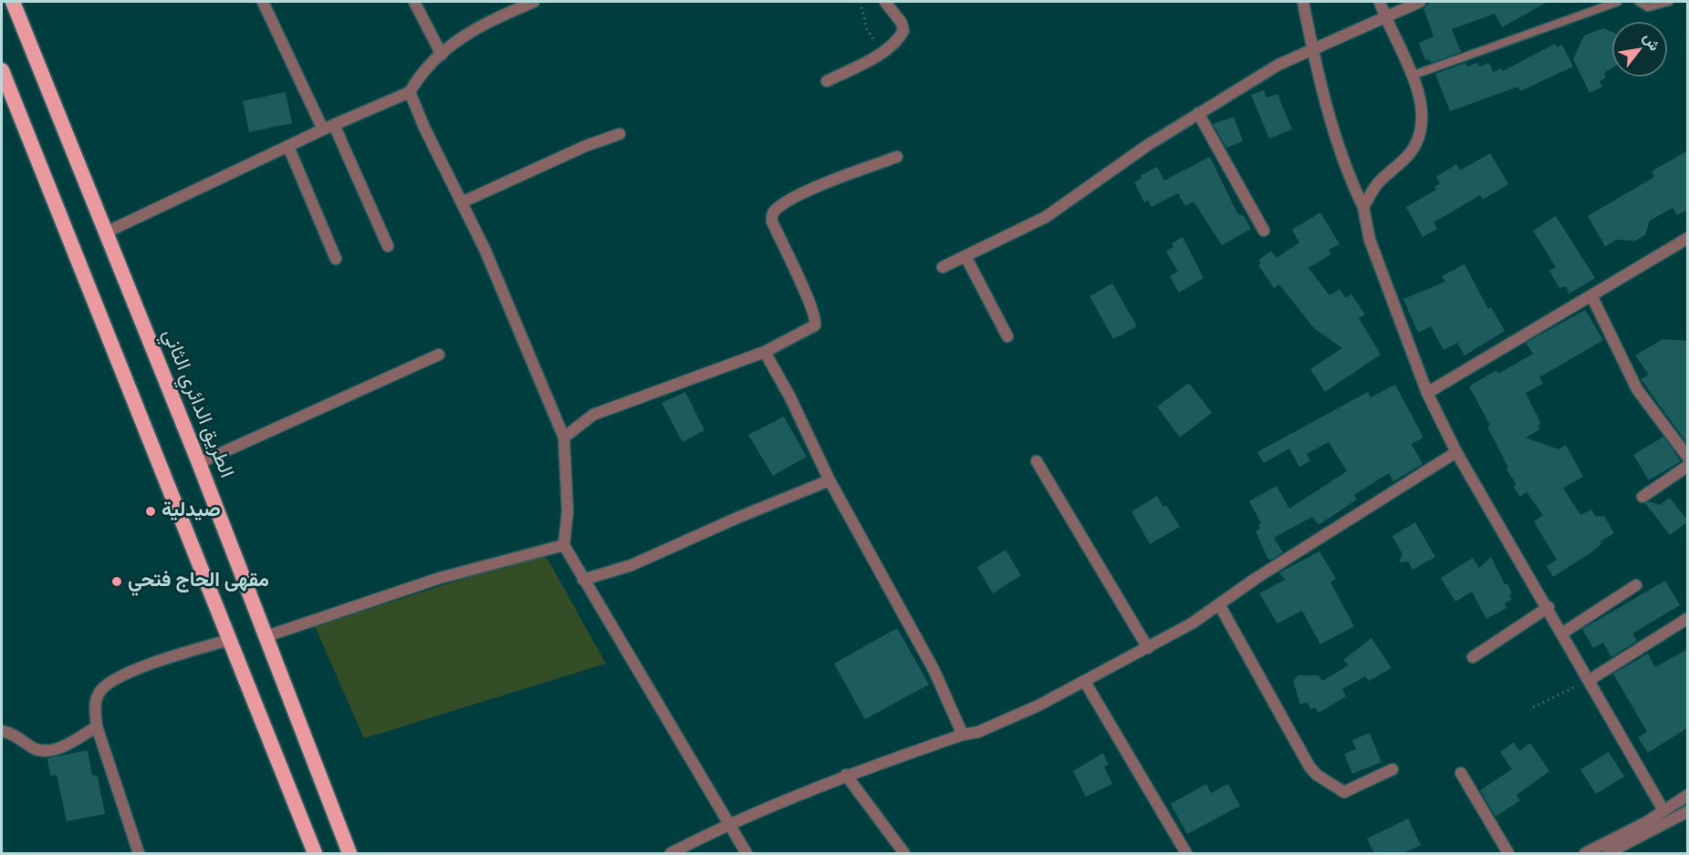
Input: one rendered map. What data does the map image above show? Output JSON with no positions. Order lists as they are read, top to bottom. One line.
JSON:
{"streets":{"highway":["الطريق الدائري الثاني"]},"places":["صيدلية","مقهى الحاج فتحي"],"north":"top right"}
